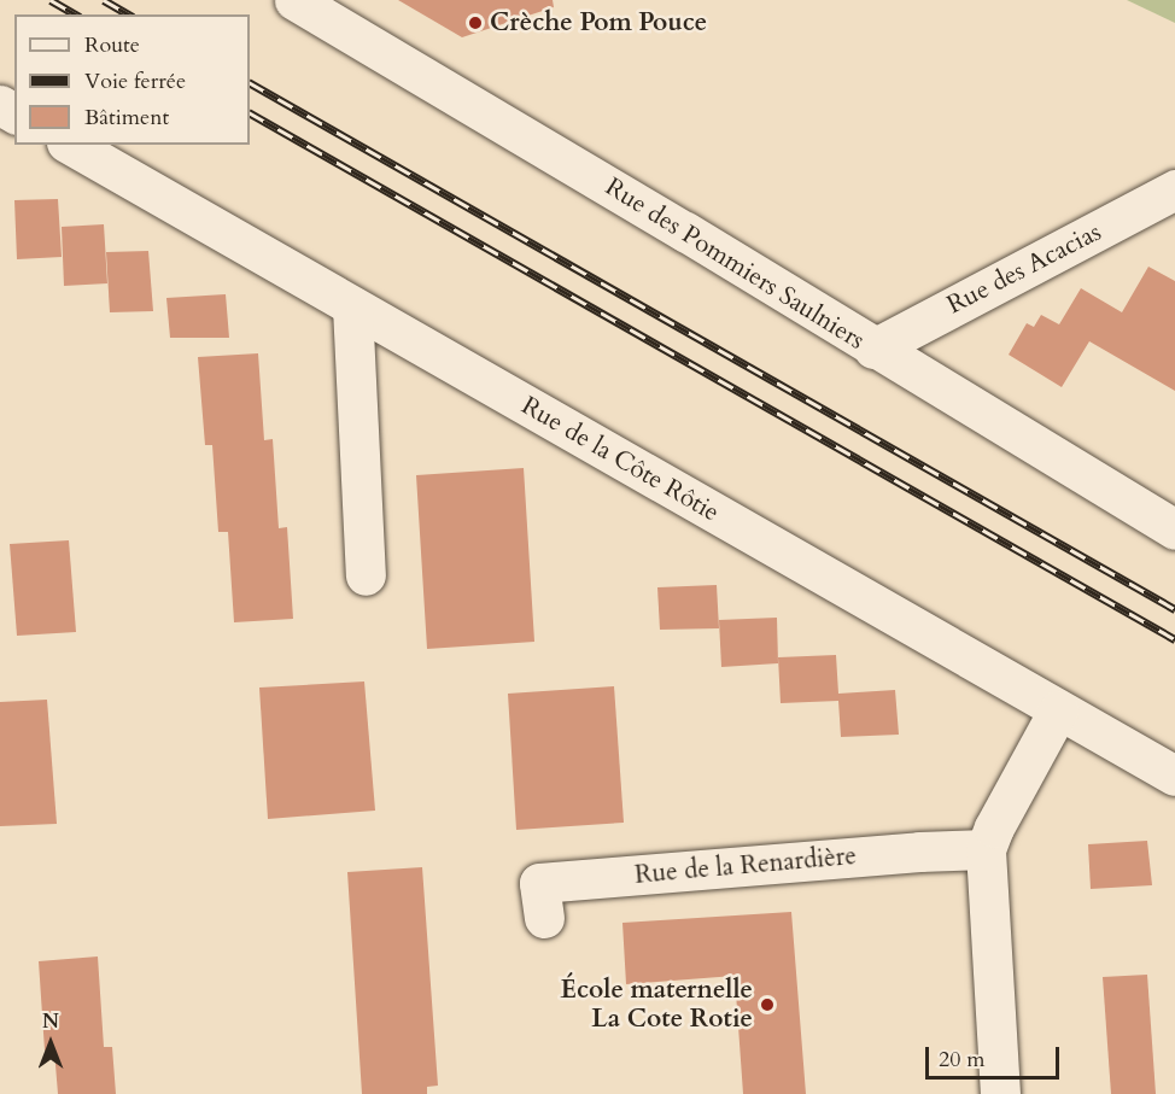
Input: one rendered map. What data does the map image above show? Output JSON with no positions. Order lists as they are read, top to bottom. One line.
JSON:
{"streets":{"street":["Rue des Pommiers Saulniers","Rue des Acacias","Rue de la Côte Rôtie","Rue de la Renardière"]},"crossings":[["Rue des Pommiers Saulniers","Rue des Acacias"]],"places":["Crèche Pom Pouce","École maternelle La Cote Rotie"],"legend":["Route","Voie ferrée","Bâtiment"],"scale_bar":"20 m","north":"top"}
